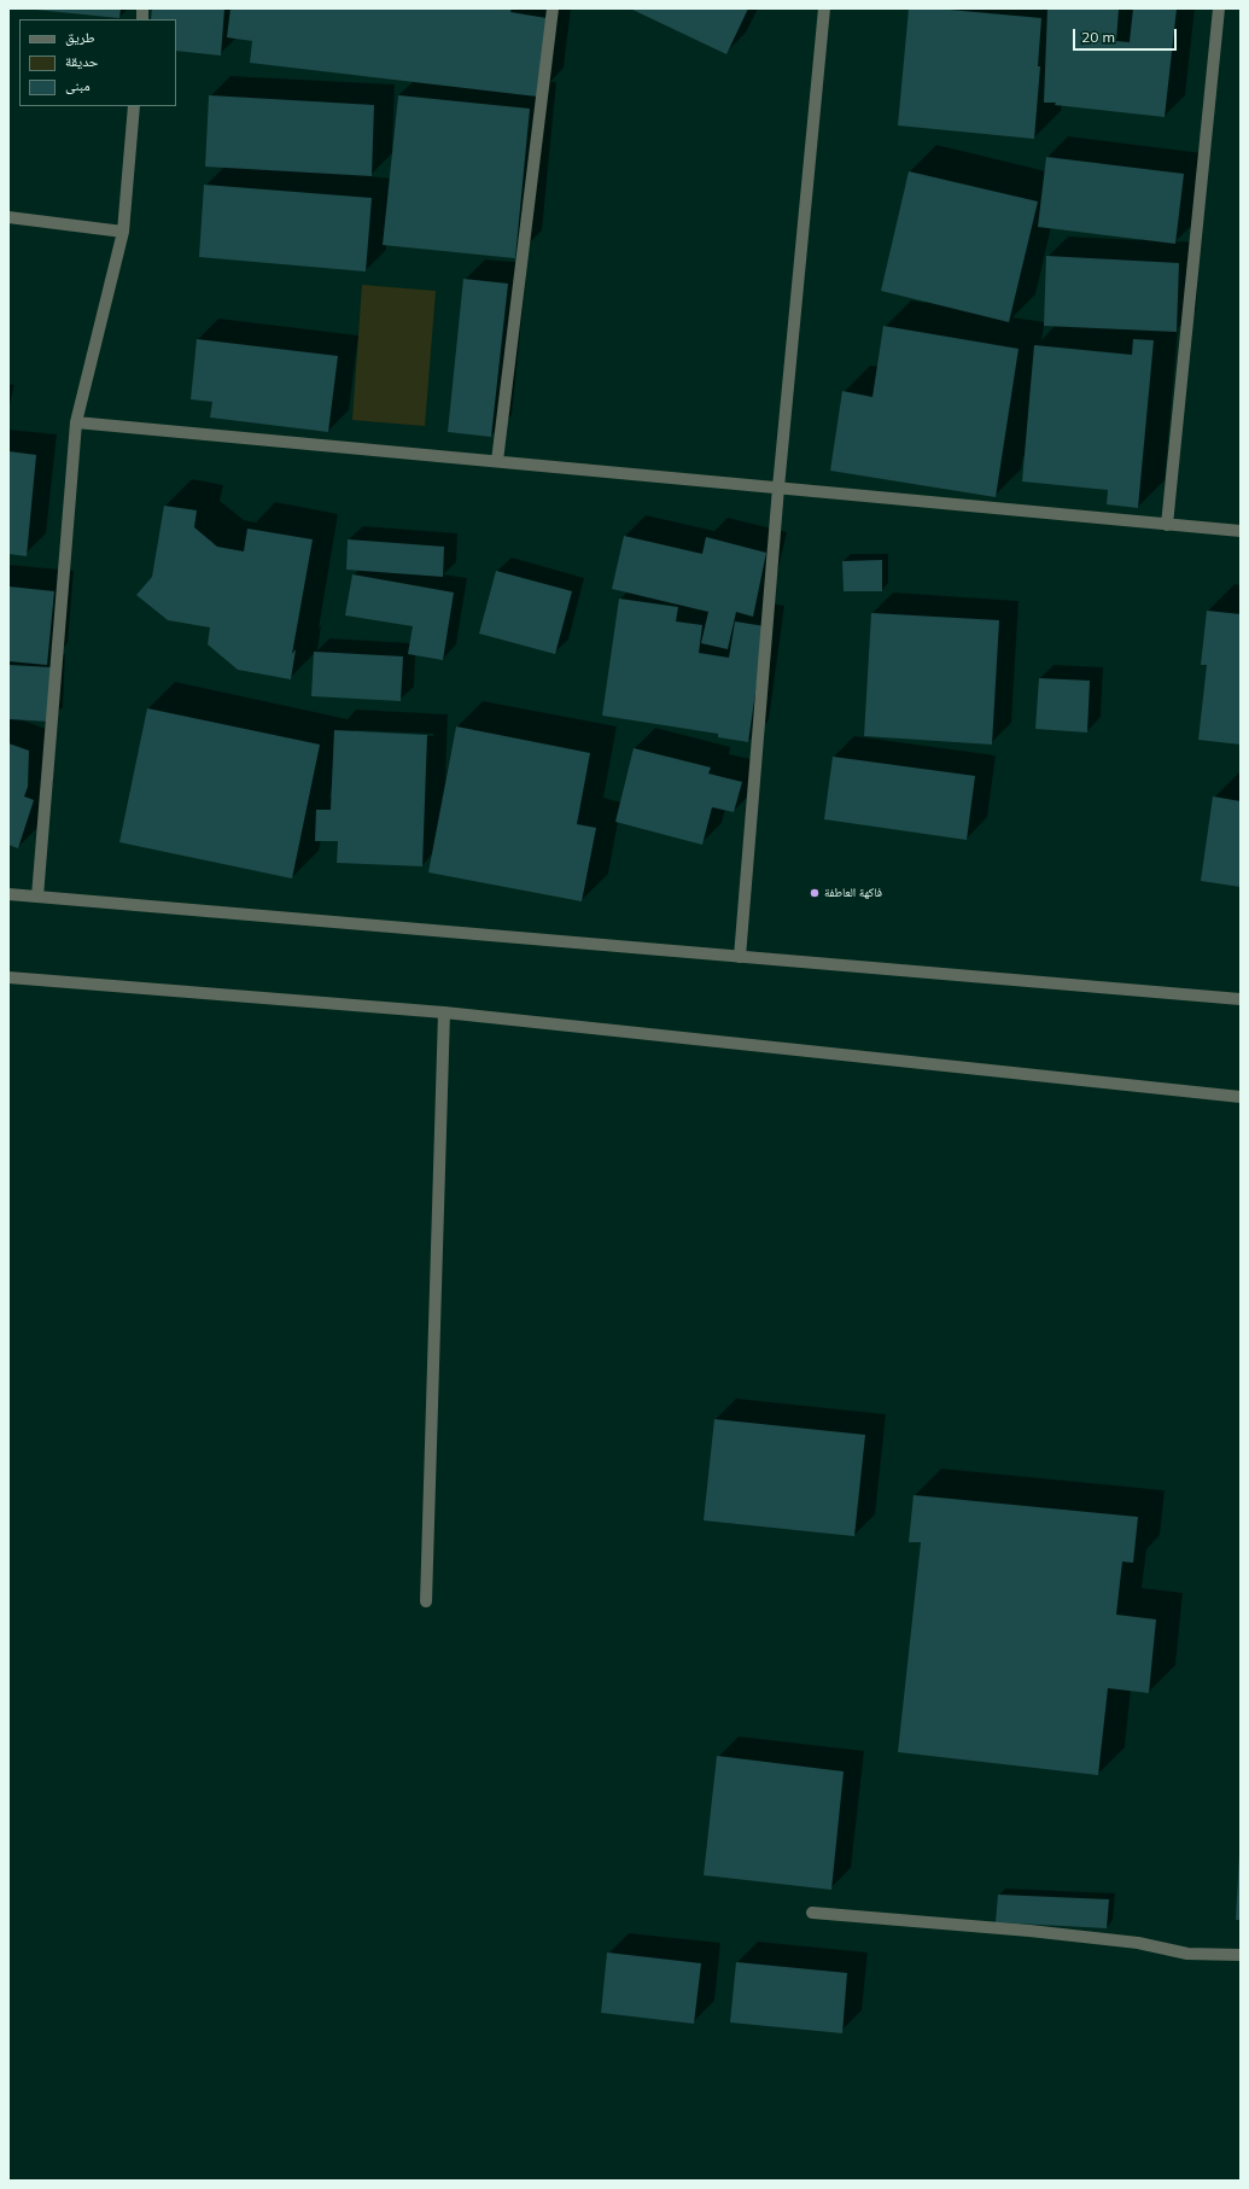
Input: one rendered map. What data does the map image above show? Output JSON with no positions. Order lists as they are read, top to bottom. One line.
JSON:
{"places":["فاكهة العاطفة"],"legend":["طريق","حديقة","مبنى"],"scale_bar":"20 m"}
